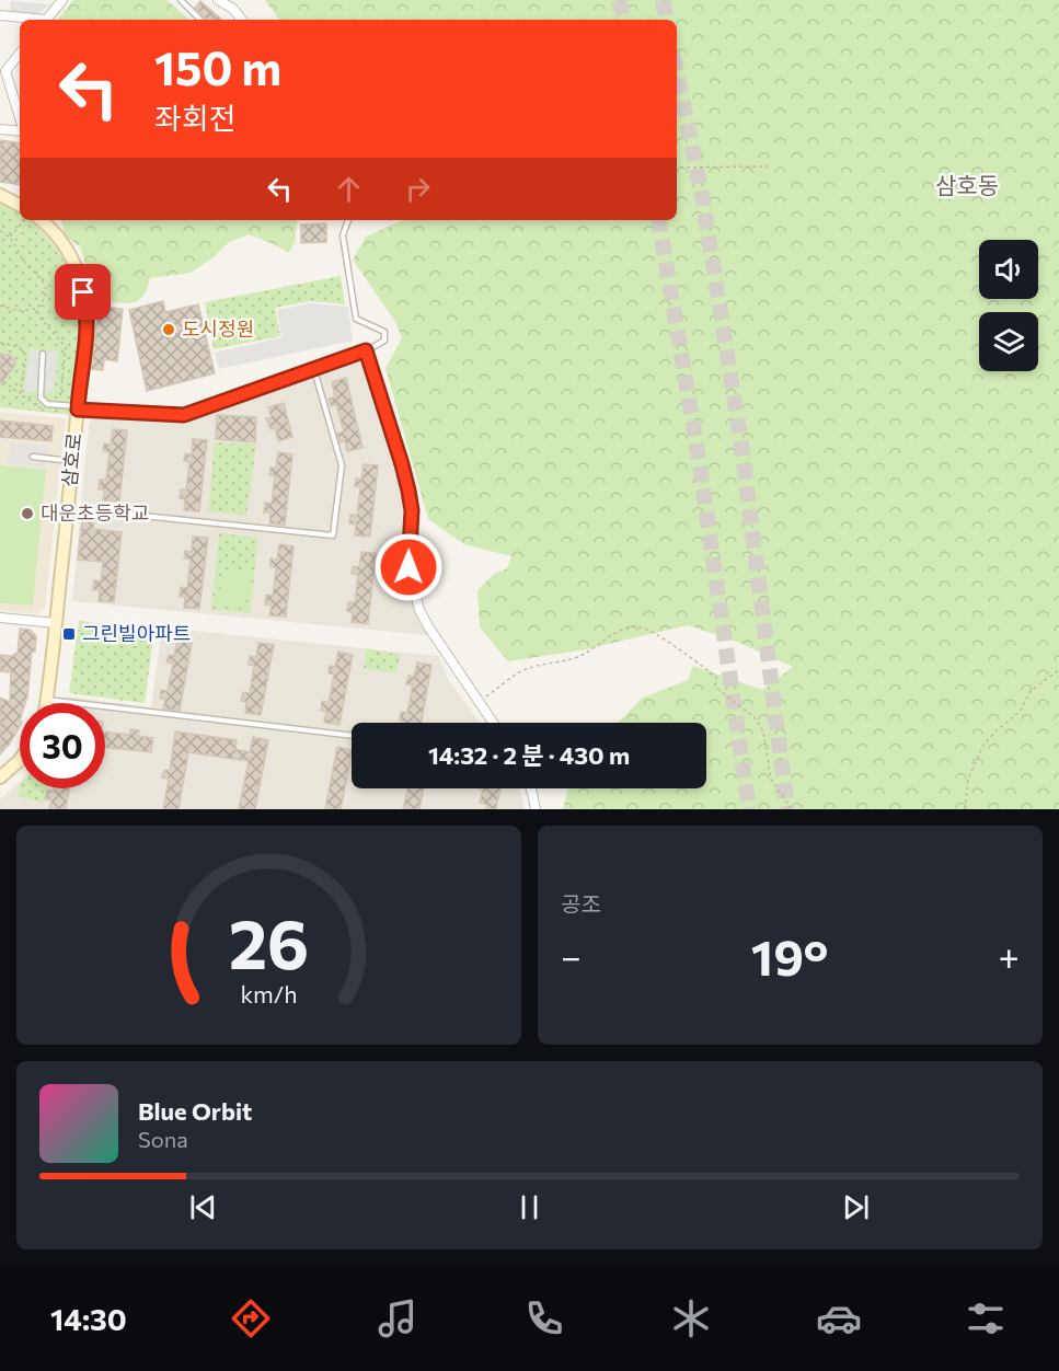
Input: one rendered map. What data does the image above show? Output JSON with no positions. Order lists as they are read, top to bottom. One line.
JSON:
{"streets":{"street":["삼호로"]},"districts":["삼호동"],"places":{"other":["도시정원","대운초등학교"],"transit":["그린빌아파트"]},"page":{"turn":["150 m","좌회전"],"limit":"30","trip":"14:32 · 2 분 · 430 m","tile":"공조","heat":["−","19°","+"],"song":["Blue Orbit","Sona"],"tabs":"14:30","gauge":["26","km/h"]}}
